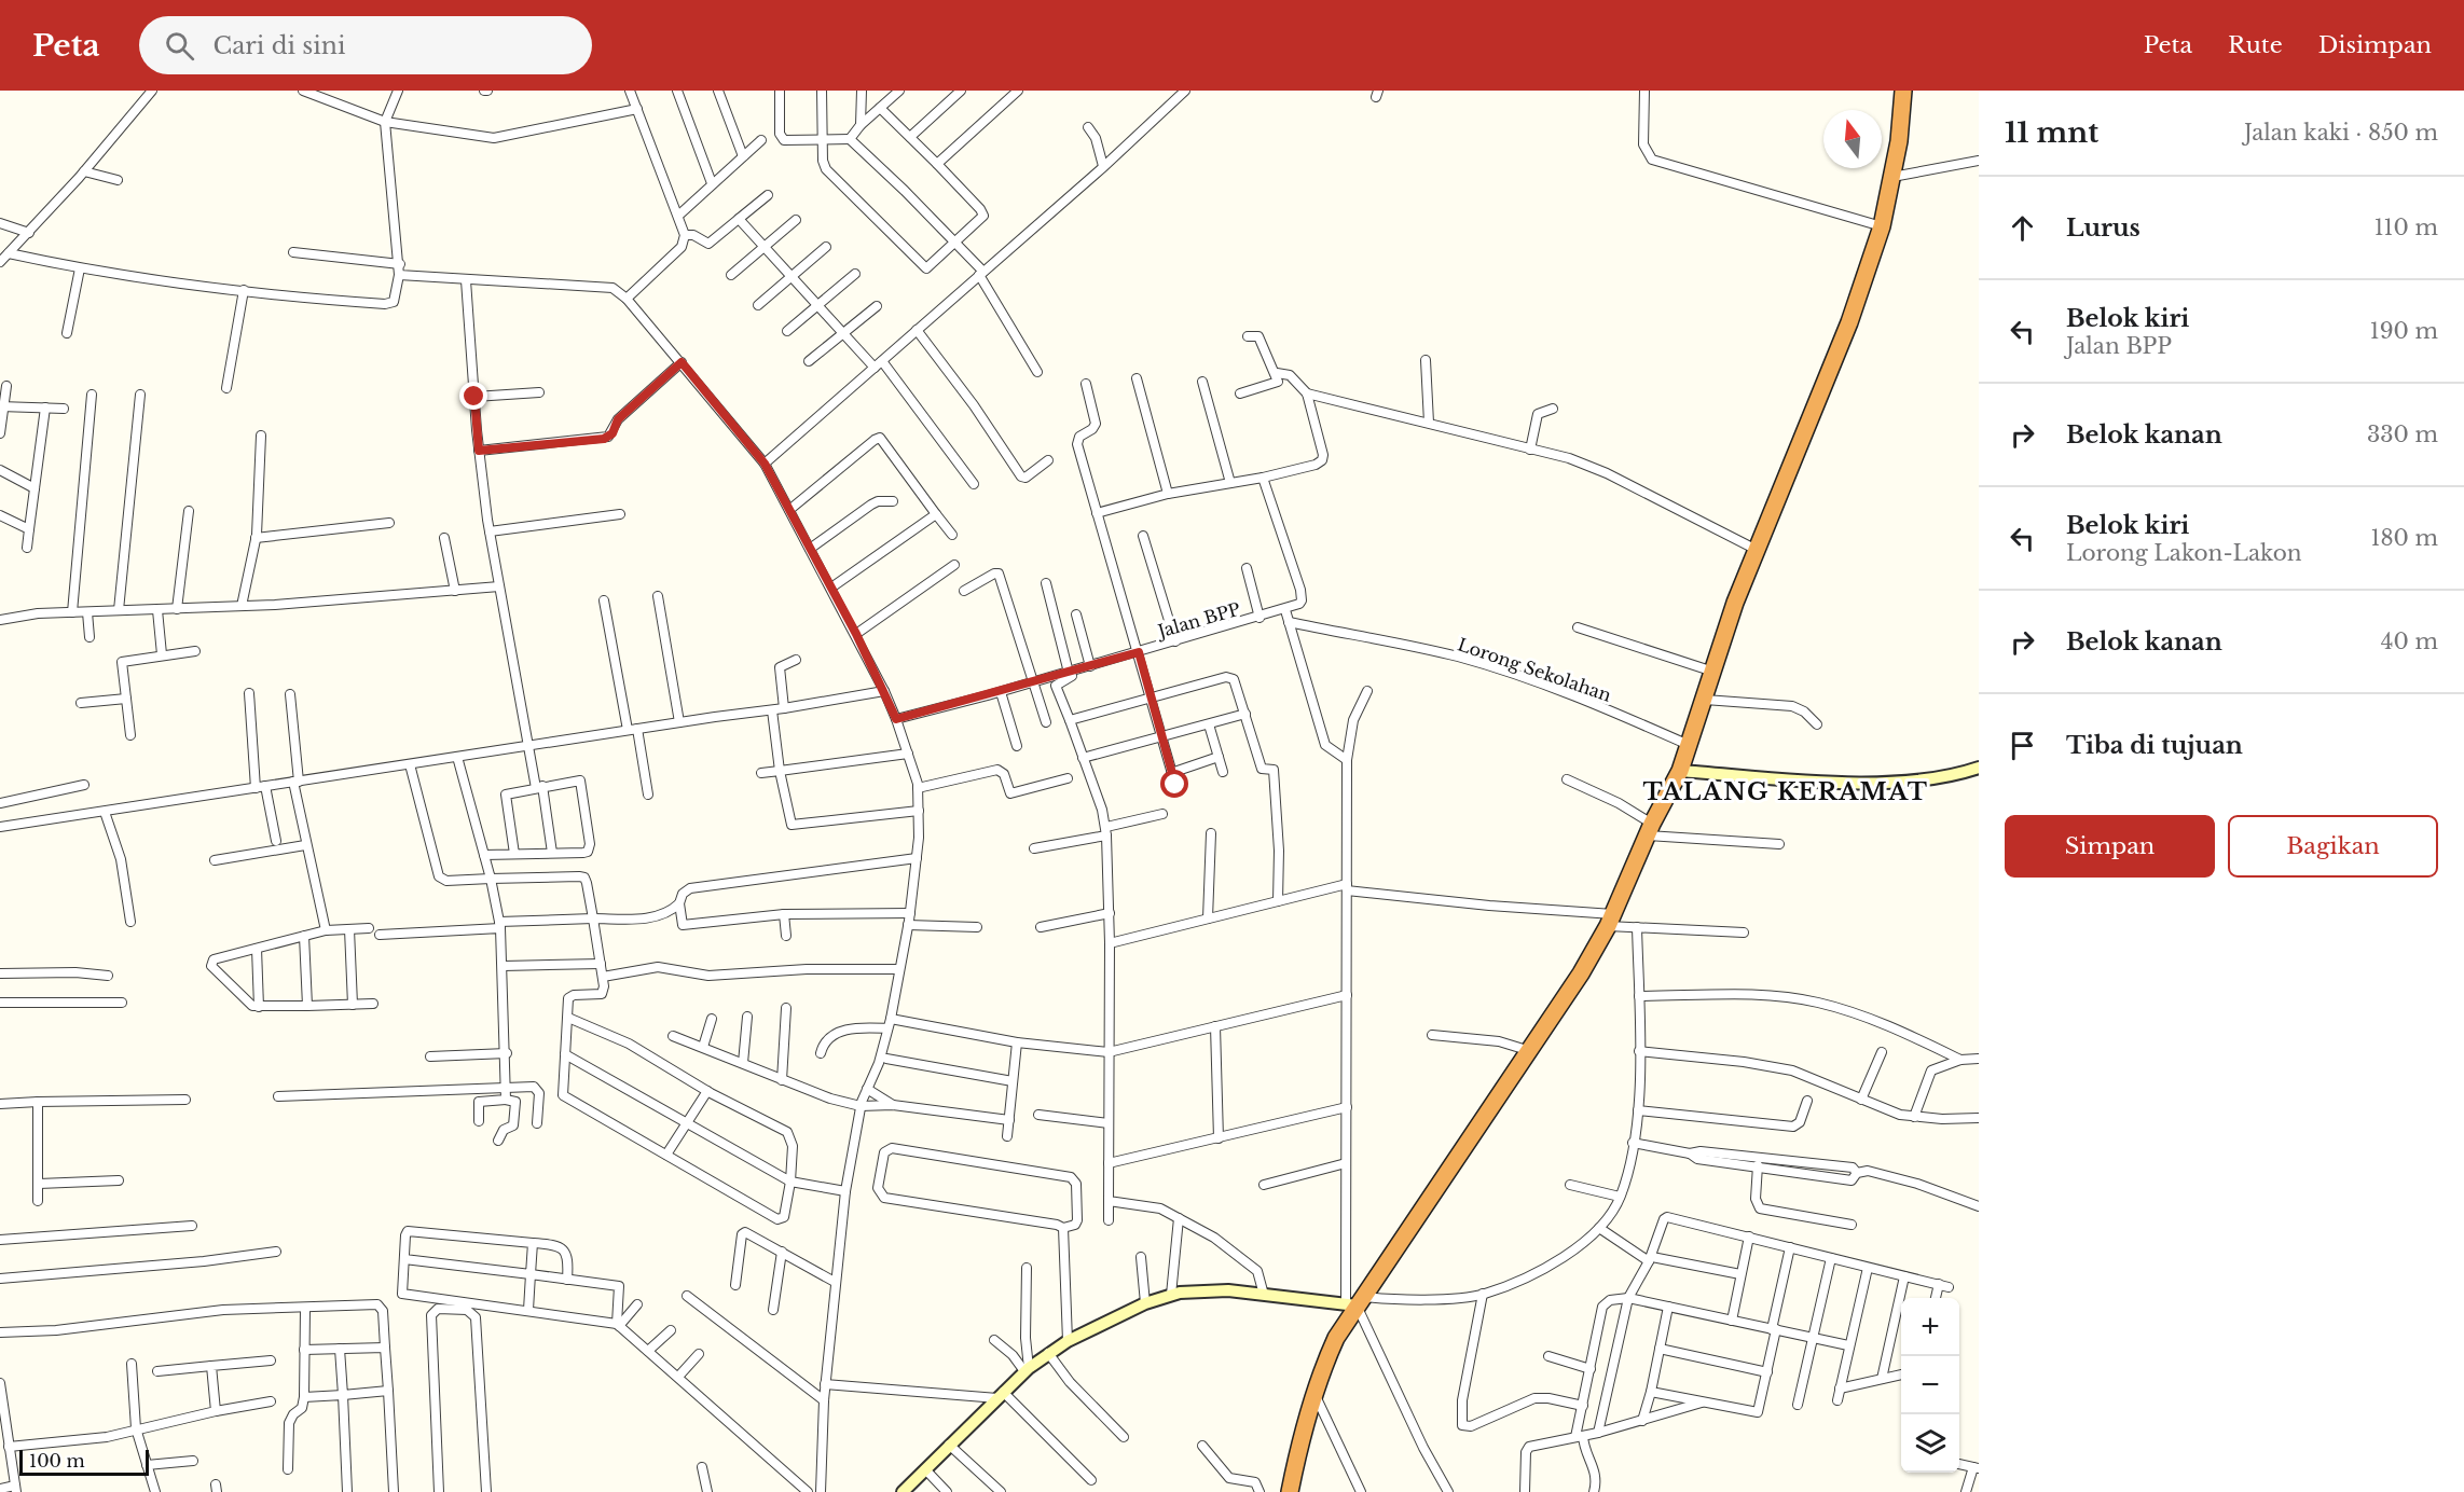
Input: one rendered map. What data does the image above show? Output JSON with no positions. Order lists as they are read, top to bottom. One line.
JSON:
{"streets":{"street":["Jalan BPP","Lorong Sekolahan"]},"districts":["TALANG KERAMAT"],"scale_bar":"100 m","north":"top","page":{"header":"Peta","search":"Cari di sini","nav":["Peta","Rute","Disimpan"],"heading":["11 mnt","Jalan kaki · 850 m"],"list":[["Lurus","110 m"],["Belok kiri","Jalan BPP","190 m"],["Belok kanan","330 m"],["Belok kiri","Lorong Lakon-Lakon","180 m"],["Belok kanan","40 m"],"Tiba di tujuan"],"buttons":["Simpan","Bagikan"],"map_buttons":["+","−"],"scale":"100 m"}}
